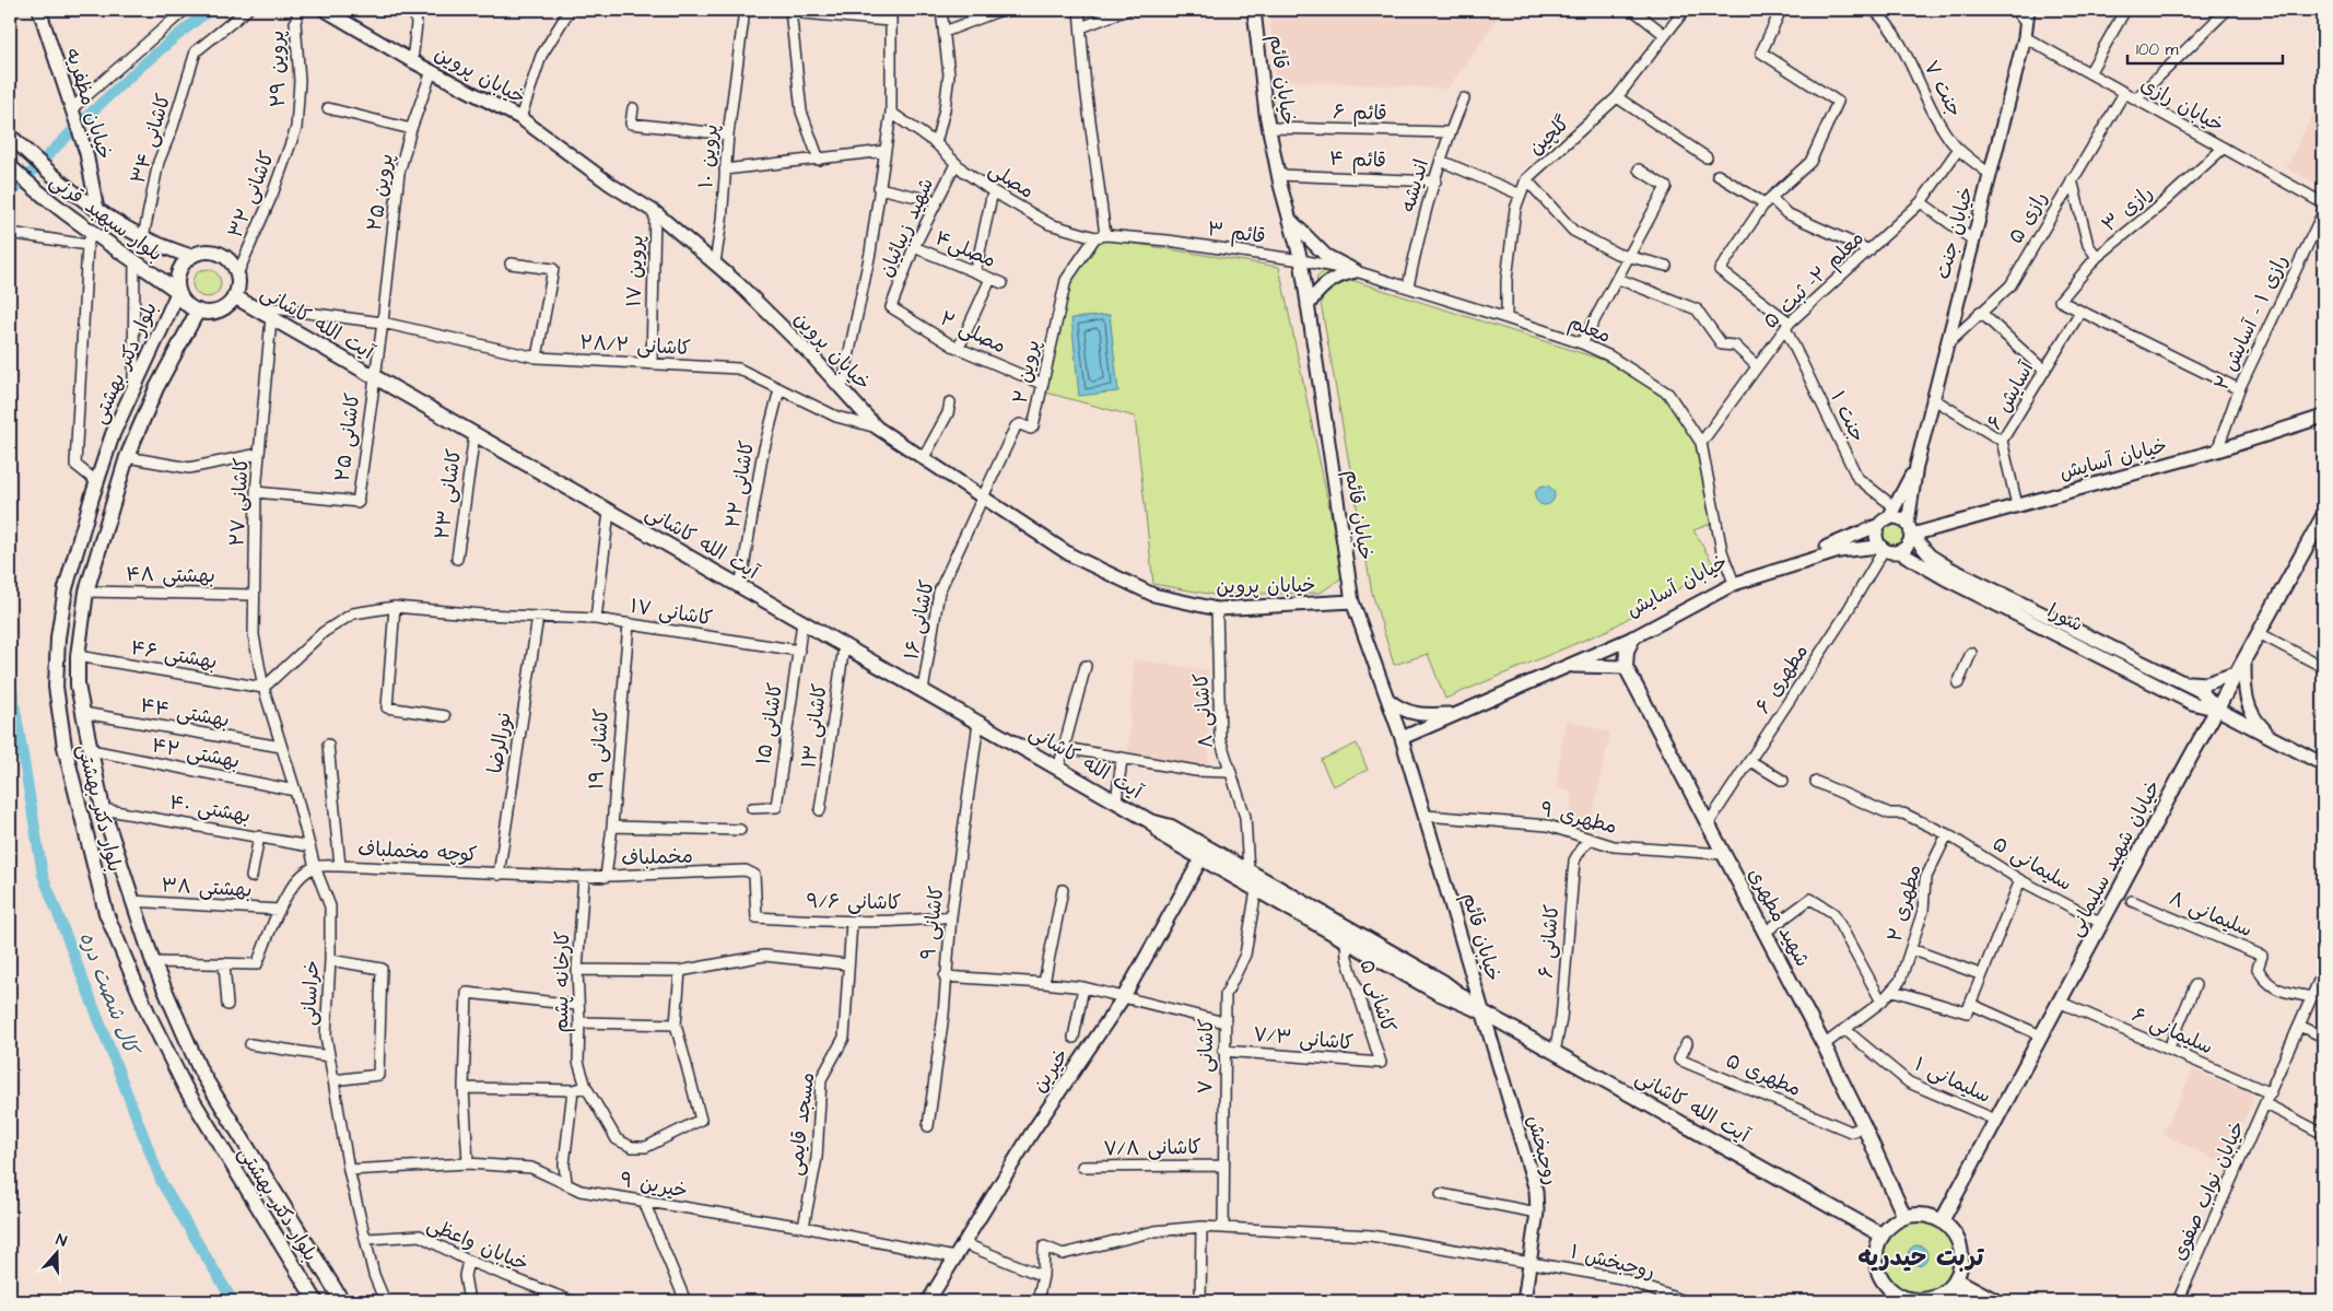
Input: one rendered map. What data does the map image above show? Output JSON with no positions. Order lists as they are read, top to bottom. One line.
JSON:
{"streets":{"main road":["بلوار سپهبد قرنی","آیت الله کاشانی","بلوار دکتر بهشتی","خیابان شهید سلیمانی","شهید مطهری"],"street":["پروین ۲۹","خیابان پروین","خیابان قائم","جنت ۷","خیابان مظفریه","خیابان رازی","قائم ۶","گلچین","کاشانی ۳۴","پروین ۱۰","قائم ۴","مصلی","اندیشه","پروین ۲۵","کاشانی ۳۲","رازی ۳","رازی ۵","شهید زیبائیان","قائم ۳","خیابان جنت","مصلی۴","پروین ۱۷","معلم ۲- ثبت ۵","رازی ۱ - آسایش ۲","معلم","مصلی ۲","کاشانی ۲۸/۲","پروین ۲","آسایش ۶","جنت ۱","کاشانی ۲۵","خیابان آسایش","کاشانی ۲۲","کاشانی ۲۳","کاشانی ۲۷","بهشتی ۴۸","کاشانی ۱۷","شورا","کاشانی ۱۶","بهشتی ۴۶","مطهری ۶","کاشانی ۸","بهشتی ۴۴","کاشانی ۱۵","کاشانی ۱۳","نورالرضا","کاشانی ۱۹","بهشتی ۴۲","بهشتی ۴۰","مطهری ۹","کوچه مخملباف","مخملباف","سلیمانی ۵","بهشتی ۳۸","کاشانی ۹/۶","مطهری ۲","سلیمانی ۸","کاشانی ۹","کاشانی ۶","کارخانه پشم","خراسانی","کاشانی ۵","سلیمانی ۶","کاشانی ۷/۳","کاشانی ۷","خیرین","مطهری ۵","سلیمانی ۱","مسجد قایمی","کاشانی ۷/۸","روحبخش","خیرین ۹","خیابان نواب صفوی","خیابان واعظی","روحبخش ۱"]},"crossings":[["پروین ۲۹","کاشانی ۳۲"],["خیابان پروین","خیابان قائم"],["خیابان پروین","پروین ۱۰"],["خیابان پروین","پروین ۲۵"],["خیابان پروین","پروین ۱۷"],["خیابان پروین","کاشانی ۲۸/۲"],["خیابان پروین","پروین ۲"],["خیابان پروین","کاشانی ۱۶"],["خیابان پروین","کاشانی ۸"],["خیابان قائم","قائم ۶"],["خیابان قائم","قائم ۴"],["خیابان قائم","قائم ۳"],["خیابان قائم","آیت الله کاشانی"],["خیابان قائم","معلم"],["خیابان قائم","خیابان آسایش"],["خیابان قائم","مطهری ۹"],["خیابان قائم","روحبخش"],["جنت ۷","خیابان جنت"],["جنت ۷","معلم ۲- ثبت ۵"],["خیابان مظفریه","بلوار سپهبد قرنی"],["خیابان رازی","رازی ۳"],["خیابان رازی","رازی ۵"],["خیابان رازی","خیابان جنت"],["قائم ۶","اندیشه"],["گلچین","معلم"],["کاشانی ۳۴","بلوار سپهبد قرنی"],["قائم ۴","اندیشه"],["مصلی","شهید زیبائیان"],["مصلی","پروین ۲"],["اندیشه","معلم"],["پروین ۲۵","آیت الله کاشانی"],["پروین ۲۵","کاشانی ۲۸/۲"],["پروین ۲۵","کاشانی ۲۵"],["کاشانی ۳۲","بلوار سپهبد قرنی"],["کاشانی ۳۲","آیت الله کاشانی"],["کاشانی ۳۲","بلوار دکتر بهشتی"],["رازی ۳","آسایش ۶"],["بلوار سپهبد قرنی","آیت الله کاشانی"],["بلوار سپهبد قرنی","بلوار دکتر بهشتی"],["رازی ۵","خیابان جنت"],["شهید زیبائیان","مصلی۴"],["شهید زیبائیان","مصلی ۲"],["قائم ۳","معلم"],["خیابان جنت","جنت ۱"],["خیابان جنت","خیابان آسایش"],["خیابان جنت","شورا"],["خیابان جنت","مطهری ۶"],["پروین ۱۷","کاشانی ۲۸/۲"],["معلم ۲- ثبت ۵","معلم"],["معلم ۲- ثبت ۵","جنت ۱"],["آیت الله کاشانی","کاشانی ۲۸/۲"],["آیت الله کاشانی","بلوار دکتر بهشتی"],["آیت الله کاشانی","کاشانی ۲۵"],["آیت الله کاشانی","کاشانی ۲۲"],["آیت الله کاشانی","کاشانی ۲۳"],["آیت الله کاشانی","کاشانی ۲۷"],["آیت الله کاشانی","کاشانی ۱۶"],["آیت الله کاشانی","کاشانی ۸"],["آیت الله کاشانی","کاشانی ۱۵"],["آیت الله کاشانی","کاشانی ۱۳"],["آیت الله کاشانی","خیابان شهید سلیمانی"],["آیت الله کاشانی","شهید مطهری"],["آیت الله کاشانی","کاشانی ۹"],["آیت الله کاشانی","کاشانی ۶"],["آیت الله کاشانی","کاشانی ۵"],["آیت الله کاشانی","کاشانی ۷"],["آیت الله کاشانی","خیرین"],["آیت الله کاشانی","روحبخش"],["رازی ۱ - آسایش ۲","خیابان آسایش"],["معلم","خیابان آسایش"],["مصلی ۲","پروین ۲"],["کاشانی ۲۸/۲","کاشانی ۲۲"],["بلوار دکتر بهشتی","بهشتی ۴۸"],["بلوار دکتر بهشتی","بهشتی ۴۶"],["بلوار دکتر بهشتی","بهشتی ۴۴"],["بلوار دکتر بهشتی","بهشتی ۴۲"],["بلوار دکتر بهشتی","بهشتی ۴۰"],["بلوار دکتر بهشتی","بهشتی ۳۸"],["پروین ۲","کاشانی ۱۶"],["آسایش ۶","خیابان آسایش"],["کاشانی ۲۵","کاشانی ۲۷"],["خیابان آسایش","شورا"],["خیابان آسایش","مطهری ۶"],["خیابان آسایش","شهید مطهری"],["کاشانی ۲۷","بهشتی ۴۸"],["کاشانی ۲۷","کاشانی ۱۷"],["کاشانی ۲۷","بهشتی ۴۶"],["کاشانی ۲۷","خراسانی"],["کاشانی ۱۷","بهشتی ۴۶"],["کاشانی ۱۷","کاشانی ۱۵"],["کاشانی ۱۷","نورالرضا"],["کاشانی ۱۷","کاشانی ۱۹"],["کاشانی ۱۷","خراسانی"],["شورا","مطهری ۶"],["شورا","خیابان شهید سلیمانی"],["بهشتی ۴۶","خراسانی"],["مطهری ۶","شهید مطهری"],["بهشتی ۴۴","خراسانی"],["نورالرضا","کوچه مخملباف"],["کاشانی ۱۹","مخملباف"],["بهشتی ۴۲","خراسانی"],["بهشتی ۴۰","خراسانی"],["مطهری ۹","شهید مطهری"],["مطهری ۹","کاشانی ۶"],["کوچه مخملباف","مخملباف"],["کوچه مخملباف","خراسانی"],["مخملباف","کاشانی ۹/۶"],["مخملباف","کارخانه پشم"],["خیابان شهید سلیمانی","سلیمانی ۵"],["خیابان شهید سلیمانی","شهید مطهری"],["خیابان شهید سلیمانی","سلیمانی ۶"],["خیابان شهید سلیمانی","سلیمانی ۱"],["سلیمانی ۵","مطهری ۲"],["کاشانی ۹/۶","کاشانی ۹"],["کاشانی ۹/۶","مسجد قایمی"],["مطهری ۲","شهید مطهری"],["مطهری ۲","سلیمانی ۱"],["سلیمانی ۸","خیابان نواب صفوی"],["شهید مطهری","مطهری ۵"],["خراسانی","خیرین ۹"],["خراسانی","خیابان واعظی"],["کاشانی ۵","کاشانی ۷/۳"],["سلیمانی ۶","خیابان نواب صفوی"],["کاشانی ۷/۳","کاشانی ۷"],["کاشانی ۷","کاشانی ۷/۸"],["کاشانی ۷","روحبخش ۱"],["خیرین","خیرین ۹"],["مسجد قایمی","خیرین ۹"],["روحبخش","روحبخش ۱"]],"districts":["تربت حیدریه"],"water":["کال شصت دره"],"scale_bar":"100 m","north":"top"}
